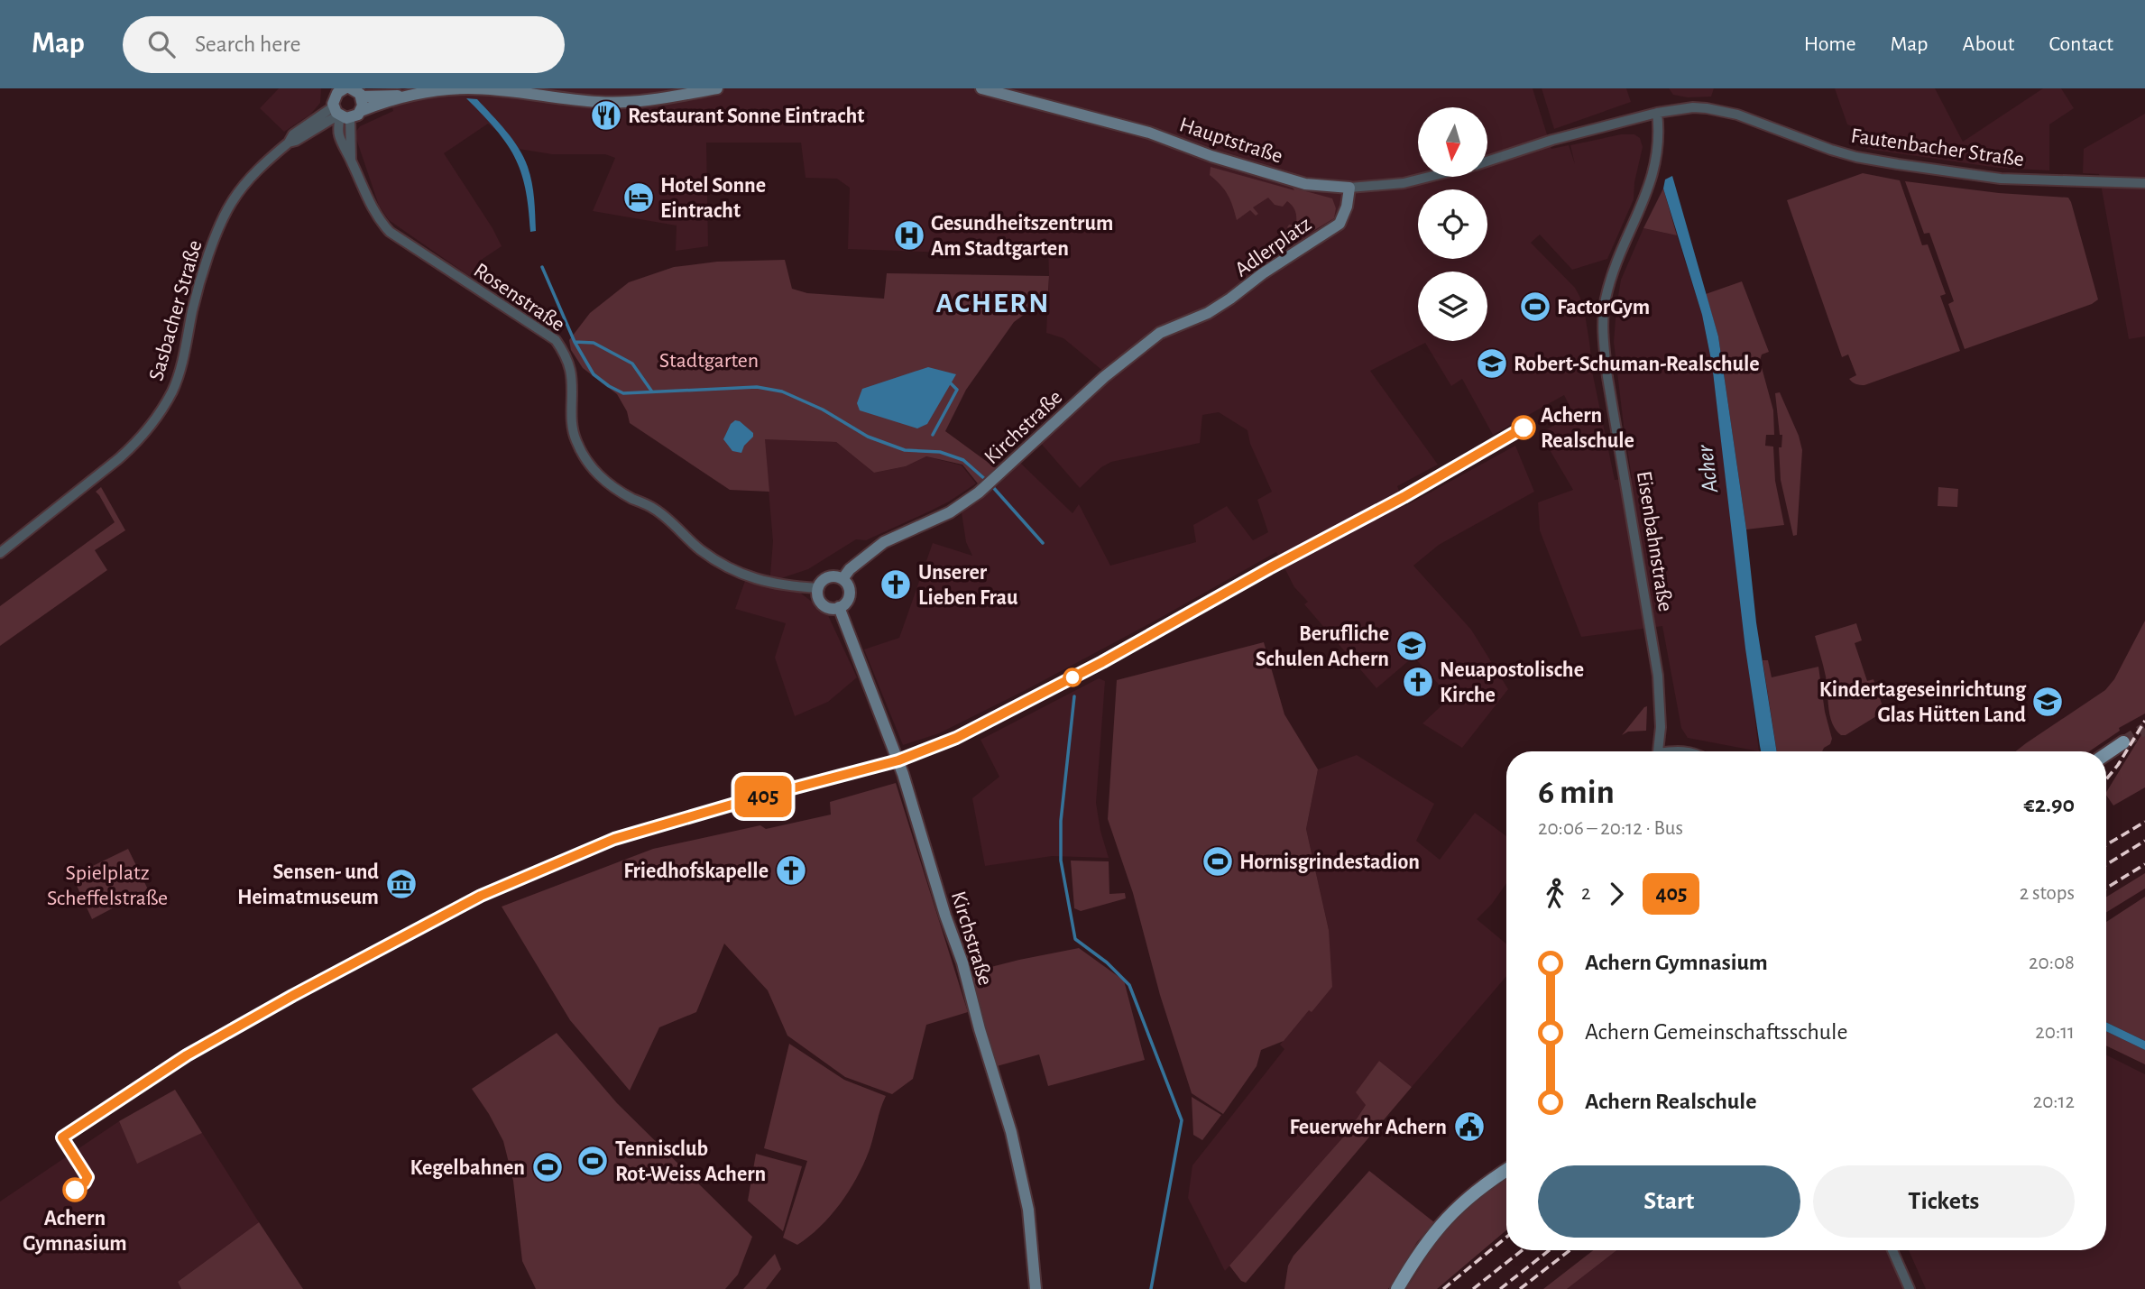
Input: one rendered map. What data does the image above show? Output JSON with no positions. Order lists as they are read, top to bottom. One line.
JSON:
{"streets":{"main road":["Hauptstraße","Adlerplatz","Kirchstraße"],"street":["Fautenbacher Straße","Rosenstraße","Sasbacher Straße","Eisenbahnstraße"]},"crossings":[["Hauptstraße","Fautenbacher Straße"],["Hauptstraße","Adlerplatz"],["Hauptstraße","Eisenbahnstraße"],["Fautenbacher Straße","Eisenbahnstraße"],["Adlerplatz","Kirchstraße"],["Rosenstraße","Sasbacher Straße"],["Rosenstraße","Kirchstraße"]],"districts":["ACHERN"],"water":["Acher"],"parks":["Stadtgarten","Spielplatz Scheffelstraße"],"places":{"restaurant":["Restaurant Sonne Eintracht"],"hotel":["Hotel Sonne Eintracht"],"hospital":["Gesundheitszentrum Am Stadtgarten"],"sports":["FactorGym","Hornisgrindestadion","Tennisclub Rot-Weiss Achern","Kegelbahnen"],"school or university":["Robert-Schuman-Realschule","Berufliche Schulen Achern","Kindertageseinrichtung Glas Hütten Land"],"other":["Achern Realschule","Achern Gymnasium"],"church":["Unserer Lieben Frau","Neuapostolische Kirche","Friedhofskapelle"],"museum":["Sensen- und Heimatmuseum"],"public building":["Feuerwehr Achern"]},"lines":["bus line 405"],"north":"bottom","page":{"header":"Map","search":"Search here","nav":["Home","Map","About","Contact"],"on_map":"405","heading":["6 min","20:06 – 20:12 · Bus","€2.90"],"legs":["2","405","2 stops"],"list":[{"name":"Achern Gymnasium","value":"20:08"},{"name":"Achern Gemeinschaftsschule","value":"20:11"},{"name":"Achern Realschule","value":"20:12"}],"buttons":["Start","Tickets"]}}
